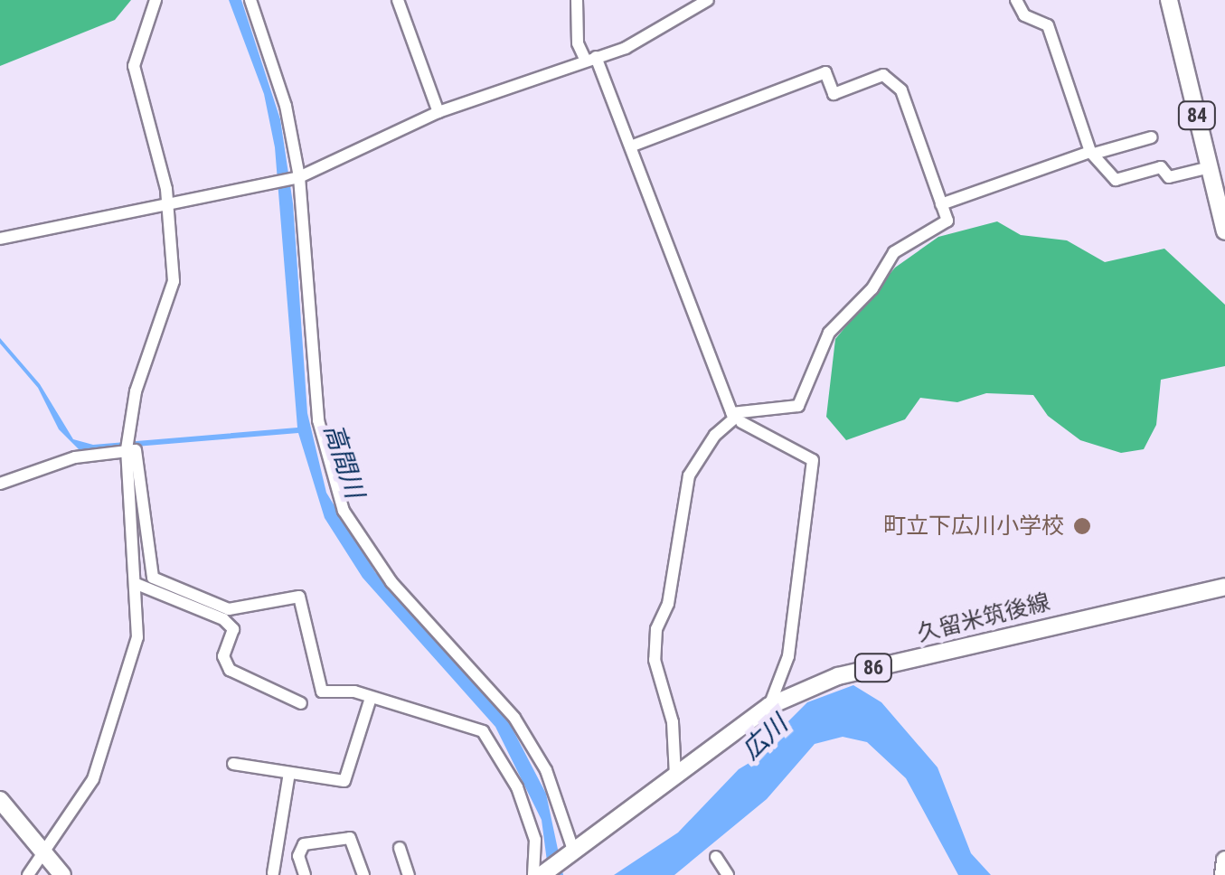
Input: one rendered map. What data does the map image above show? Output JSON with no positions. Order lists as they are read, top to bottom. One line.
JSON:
{"streets":{"main road":["84","久留米筑後線","86"]},"water":["高間川","広川"],"places":["町立下広川小学校"]}
